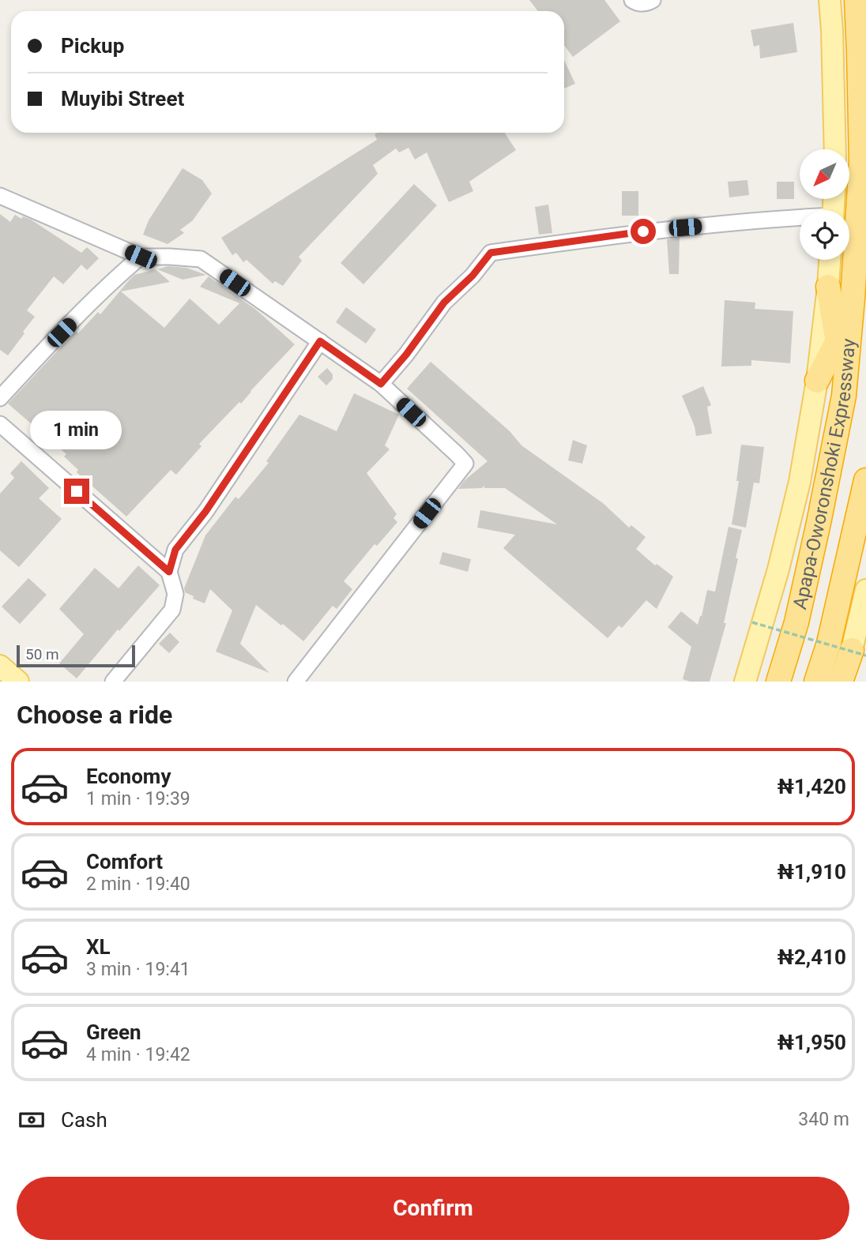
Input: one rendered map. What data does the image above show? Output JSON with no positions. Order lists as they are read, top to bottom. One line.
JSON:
{"streets":{"highway":["Apapa-Oworonshoki Expressway"]},"scale_bar":"50 m","north":"bottom left","page":{"banner":["Pickup","Muyibi Street"],"bubble":"1 min","scale":"50 m","heading":"Choose a ride","list":[{"name":"Economy","note":"1 min · 19:39","value":"₦1,420"},{"name":"Comfort","note":"2 min · 19:40","value":"₦1,910"},{"name":"XL","note":"3 min · 19:41","value":"₦2,410"},{"name":"Green","note":"4 min · 19:42","value":"₦1,950"}],"pay":["Cash","340 m"],"buttons":"Confirm"}}
